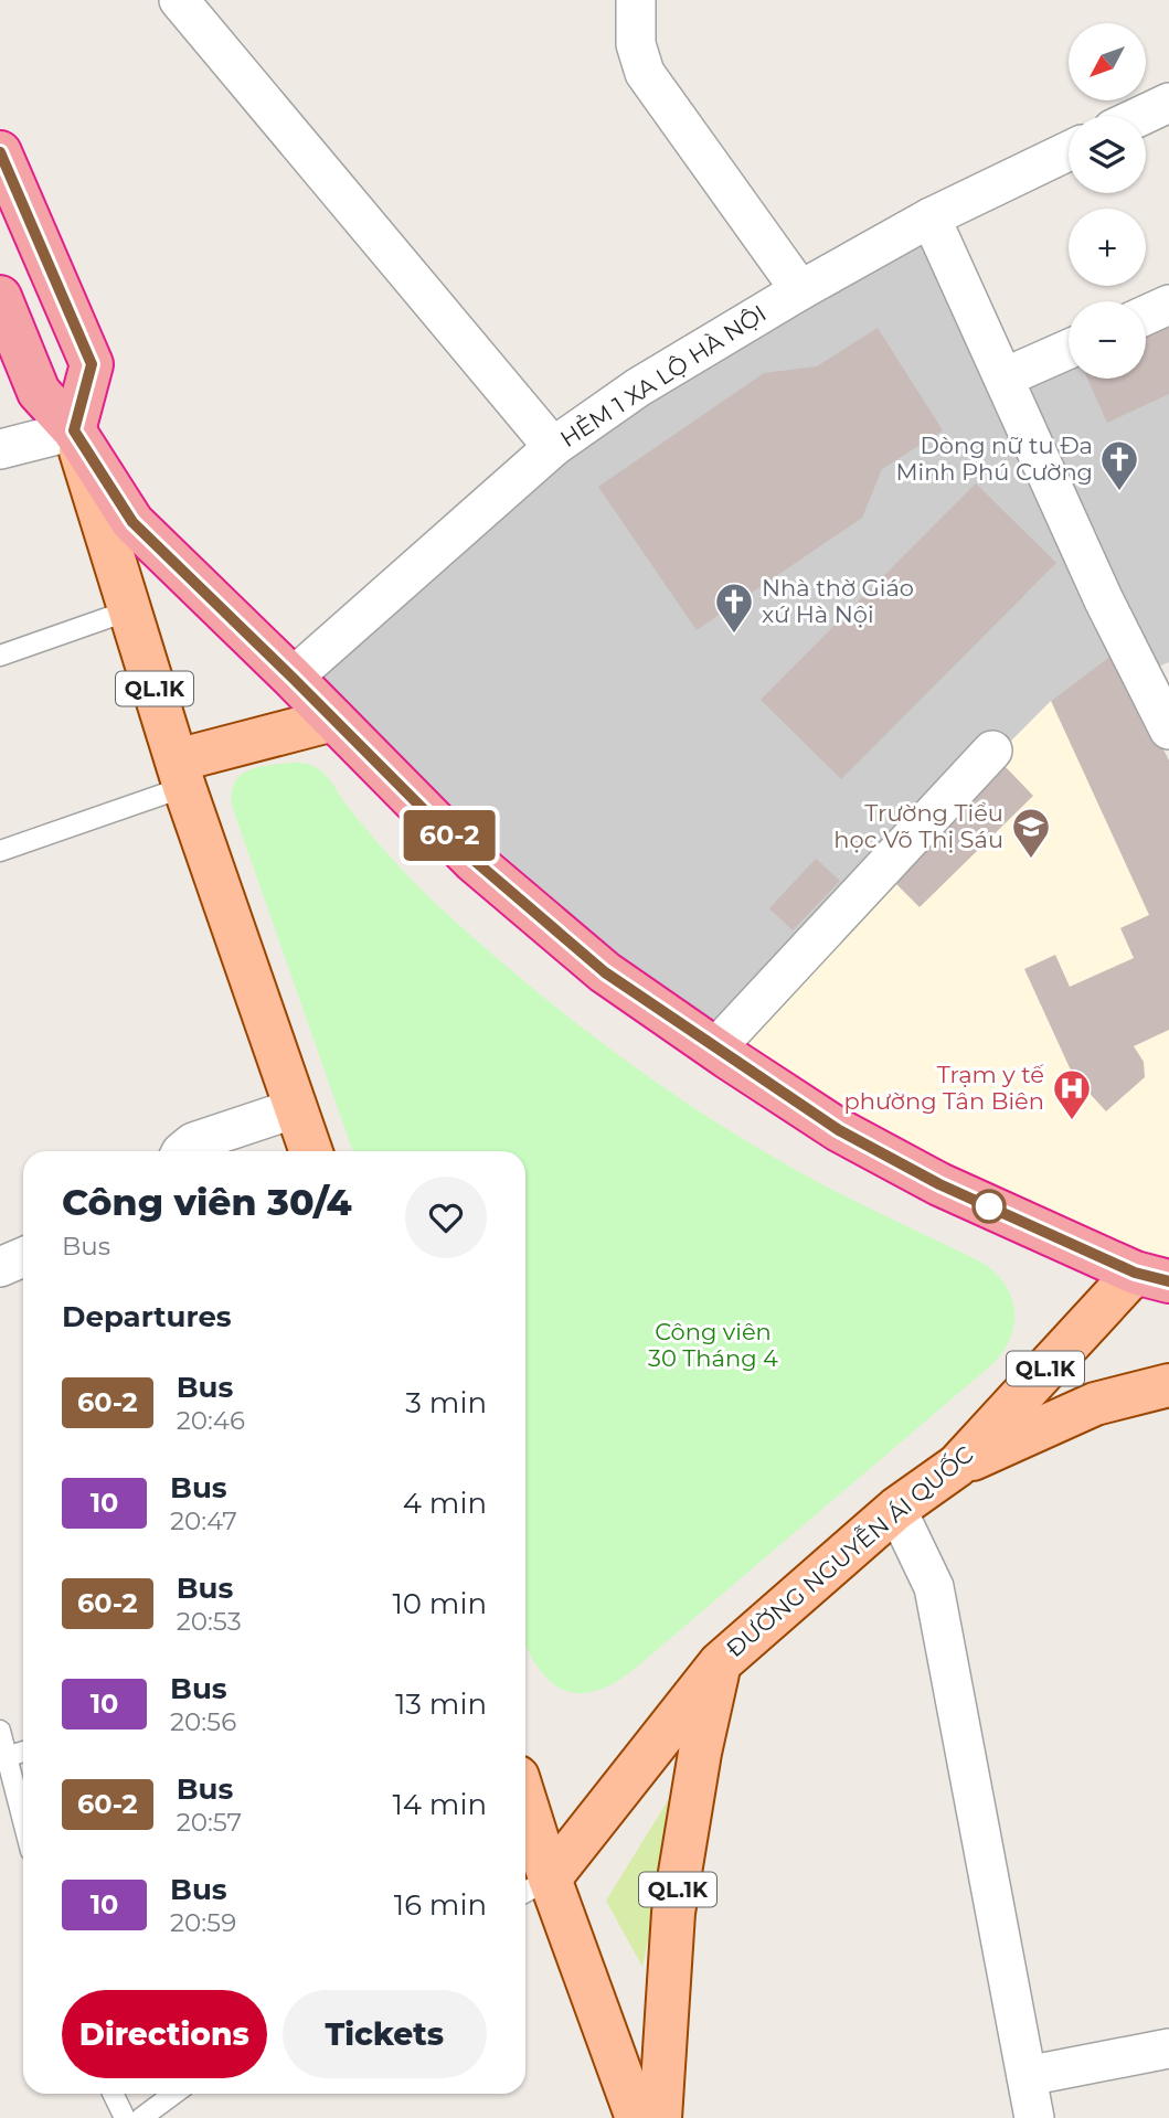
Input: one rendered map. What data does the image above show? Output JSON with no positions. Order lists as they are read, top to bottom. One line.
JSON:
{"streets":{"main road":["QL.1K","ĐƯỜNG NGUYỄN ÁI QUỐC"],"street":["HẺM 1 XA LỘ HÀ NỘI"]},"crossings":[["QL.1K","ĐƯỜNG NGUYỄN ÁI QUỐC"]],"parks":["Công viên 30 Tháng 4"],"places":{"church":["Dòng nữ tu Đa Minh Phú Cường","Nhà thờ Giáo xứ Hà Nội"],"school or university":["Trường Tiểu học Võ Thị Sáu"],"hospital":["Trạm y tế phường Tân Biên"]},"lines":["bus line 60-2"],"north":"bottom left","page":{"on_map":"60-2","map_buttons":["+","−"],"heading":[["Công viên 30/4","Bus"],"Departures"],"list":[{"mark":"60-2","name":"Bus","note":"20:46","value":"3 min"},{"mark":"10","name":"Bus","note":"20:47","value":"4 min"},{"mark":"60-2","name":"Bus","note":"20:53","value":"10 min"},{"mark":"10","name":"Bus","note":"20:56","value":"13 min"},{"mark":"60-2","name":"Bus","note":"20:57","value":"14 min"},{"mark":"10","name":"Bus","note":"20:59","value":"16 min"}],"buttons":["Directions","Tickets"]}}
